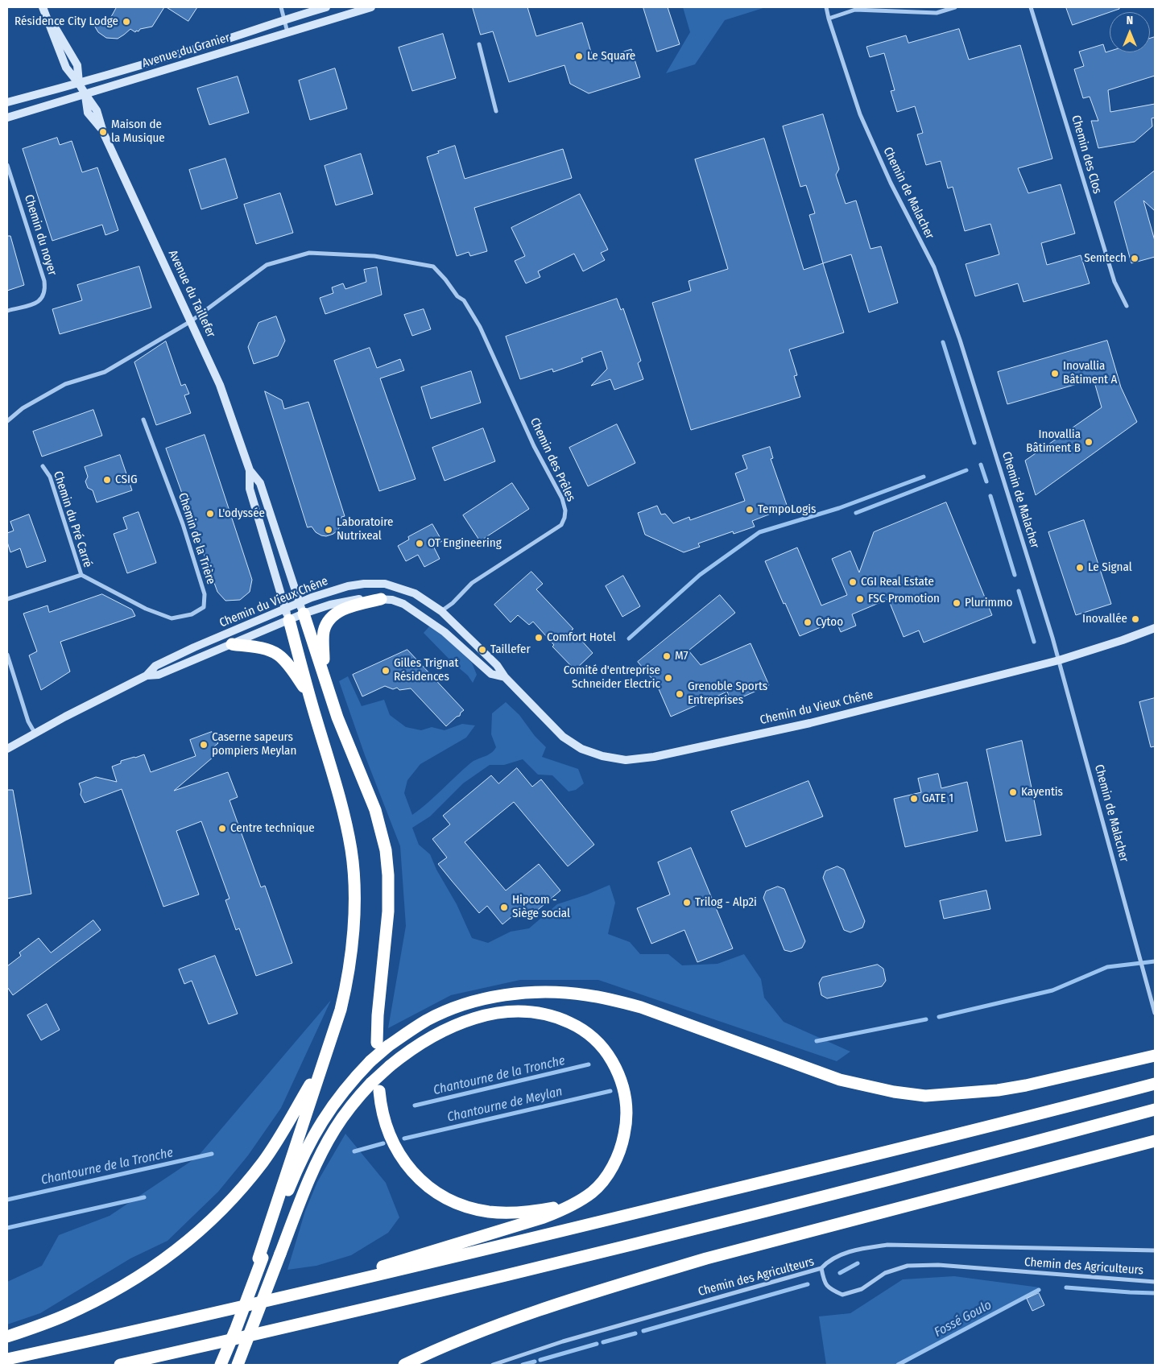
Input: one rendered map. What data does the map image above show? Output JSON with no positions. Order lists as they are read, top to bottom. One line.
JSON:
{"streets":{"main road":["Avenue du Granier","Avenue du Taillefer","Chemin du Vieux Chêne"],"street":["Chemin des Clos","Chemin de Malacher","Chemin du noyer","Chemin des Prêles","Chemin du Pré Carré","Chemin de la Trière","Chemin des Agriculteurs"]},"crossings":[["Avenue du Granier","Avenue du Taillefer"],["Chemin de Malacher","Chemin du Vieux Chêne"],["Avenue du Taillefer","Chemin des Prêles"],["Avenue du Taillefer","Chemin du Vieux Chêne"],["Chemin des Prêles","Chemin du Vieux Chêne"],["Chemin du Pré Carré","Chemin de la Trière"]],"water":["Chantourne de la Tronche","Chantourne de Meylan","Fossé Goulo"],"places":["Résidence City Lodge","Le Square","Maison de la Musique","Semtech","Inovallia Bâtiment A","Inovallia Bâtiment B","CSIG","TempoLogis","L'odyssée","Laboratoire Nutrixeal","OT Engineering","Le Signal","CGI Real Estate","FSC Promotion","Plurimmo","Inovallée","Cytoo","Comfort Hotel","Taillefer","M7","Gilles Trignat Résidences","Comité d'entreprise Schneider Electric","Grenoble Sports Entreprises","Caserne sapeurs pompiers Meylan","Kayentis","GATE 1","Centre technique","Trilog - Alp2i","Hipcom - Siège social"],"north":"top"}
